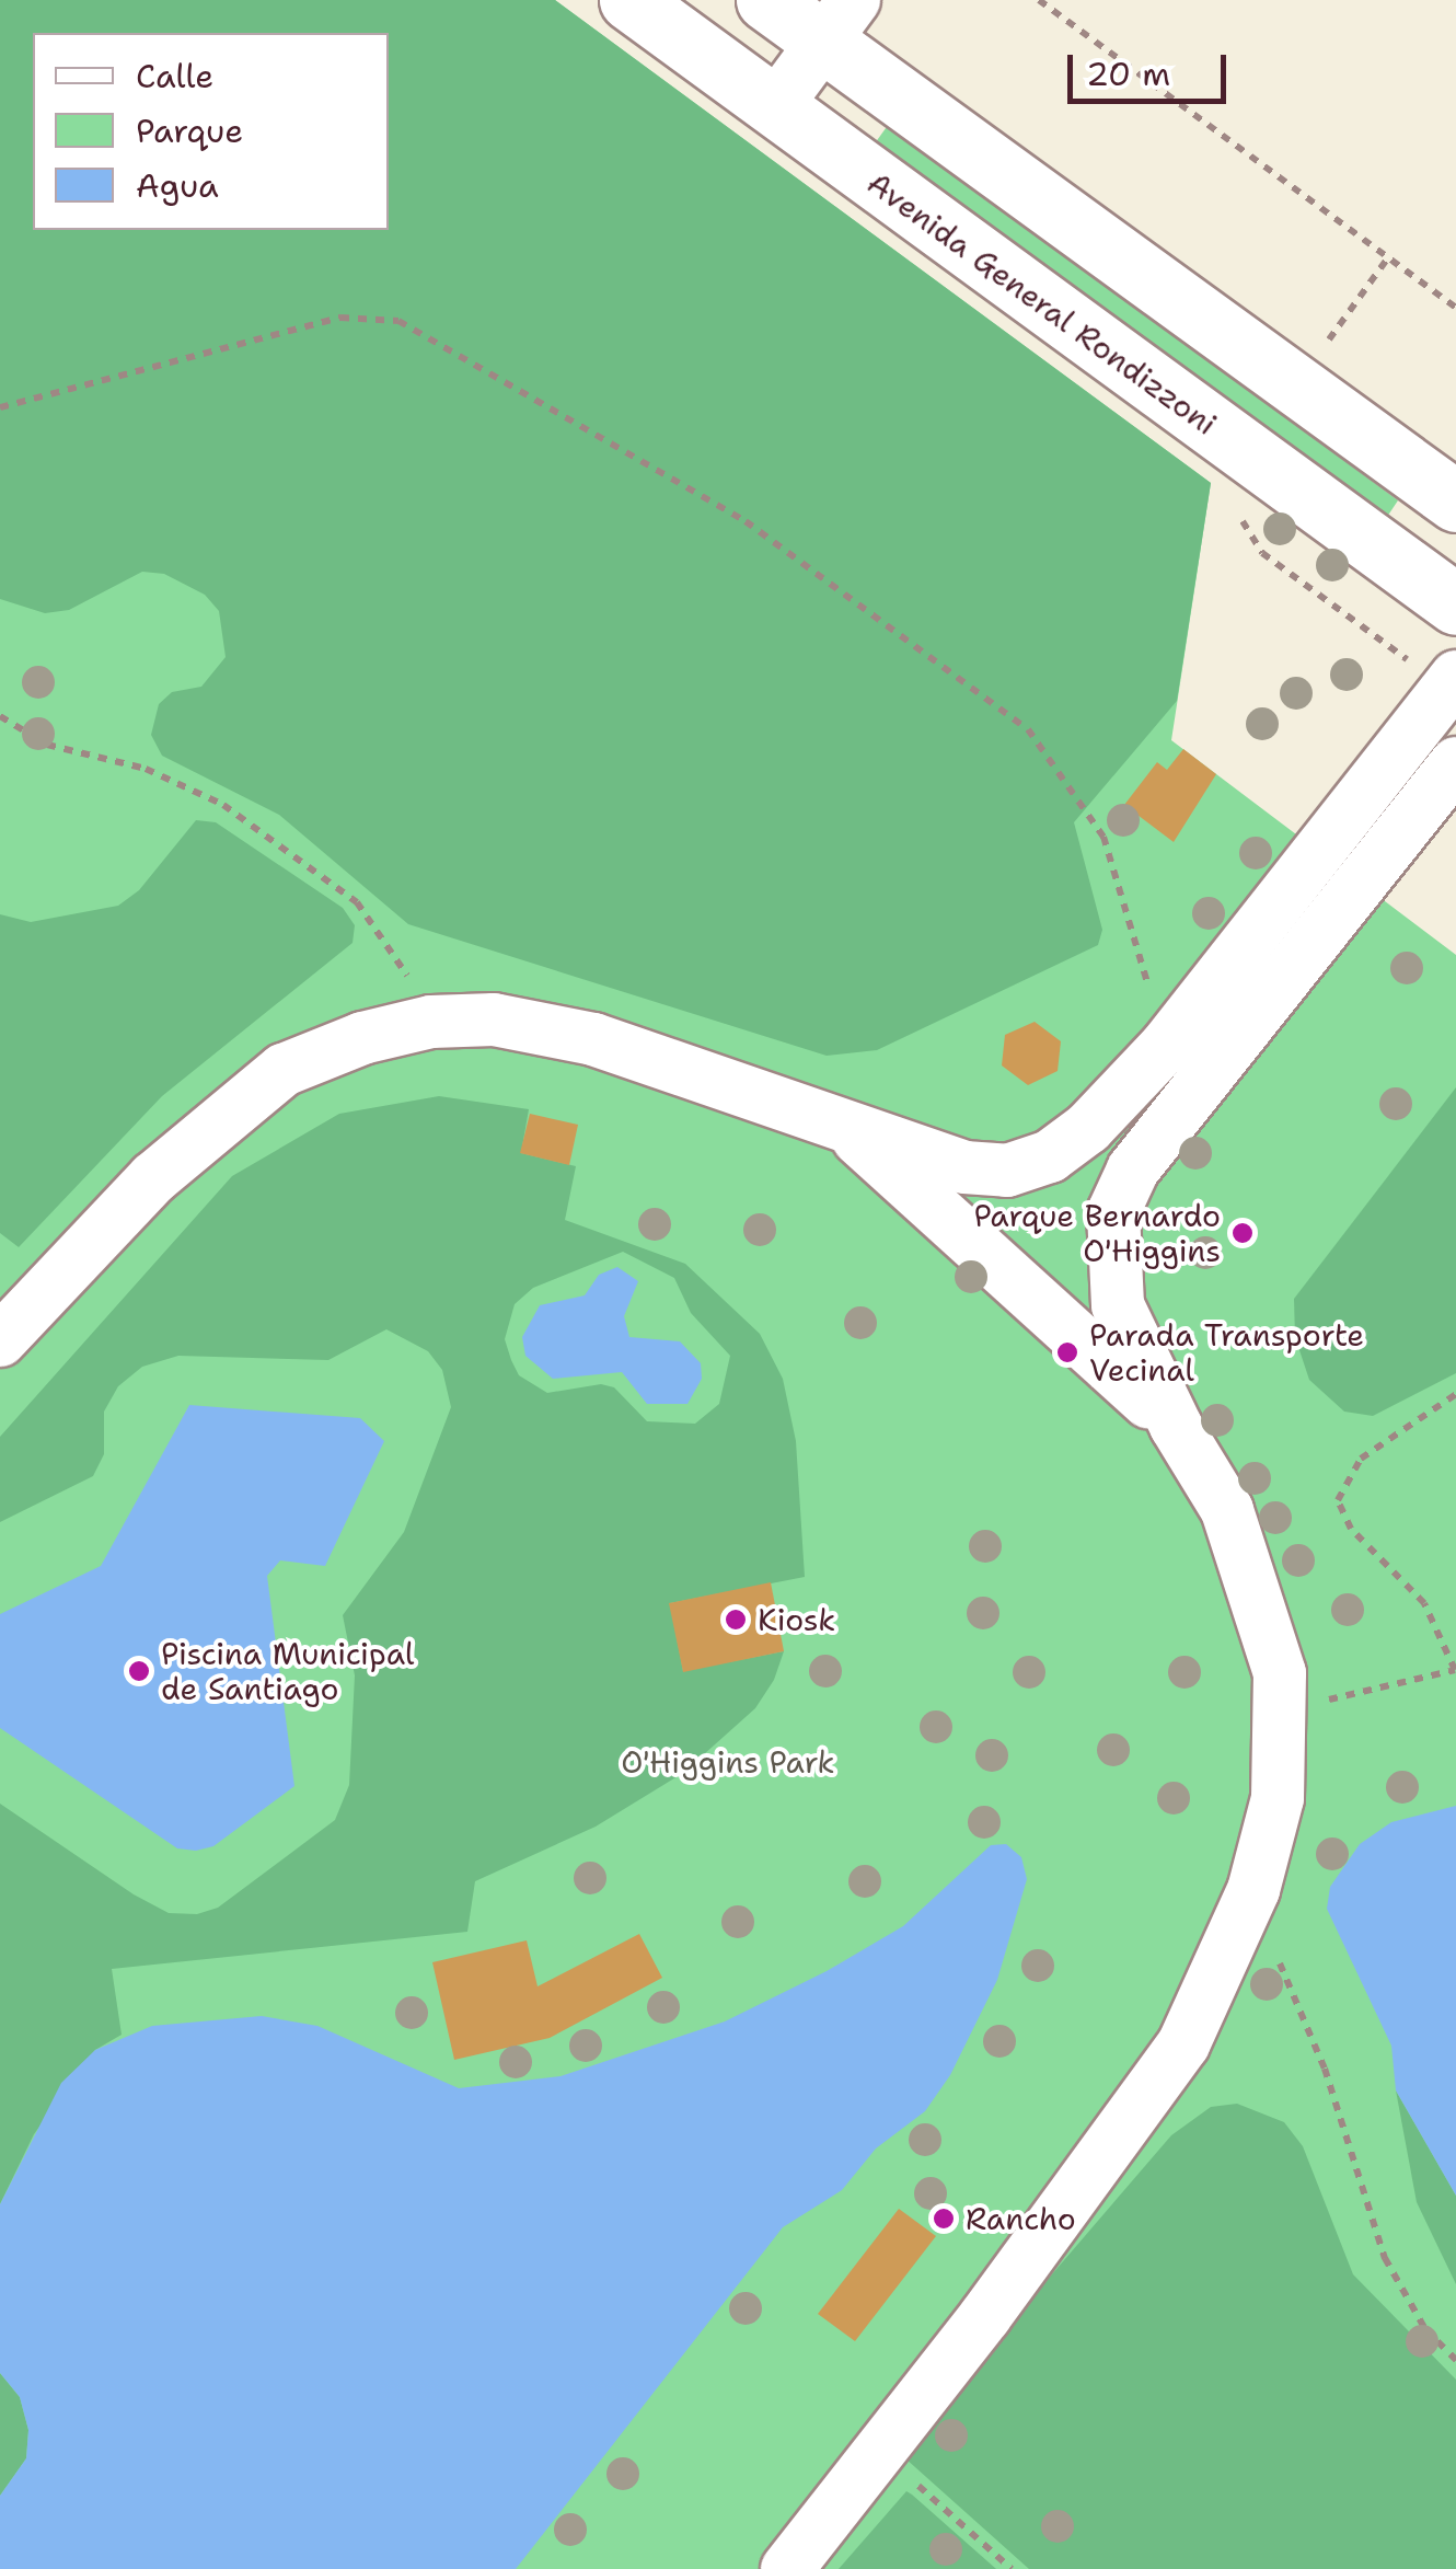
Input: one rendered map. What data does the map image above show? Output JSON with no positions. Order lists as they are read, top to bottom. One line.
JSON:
{"streets":{"main road":["Avenida General Rondizzoni"]},"parks":["O'Higgins Park"],"places":["Parque Bernardo O'Higgins","Parada Transporte Vecinal","Kiosk","Piscina Municipal de Santiago","Rancho"],"legend":["Calle","Parque","Agua"],"scale_bar":"20 m"}
